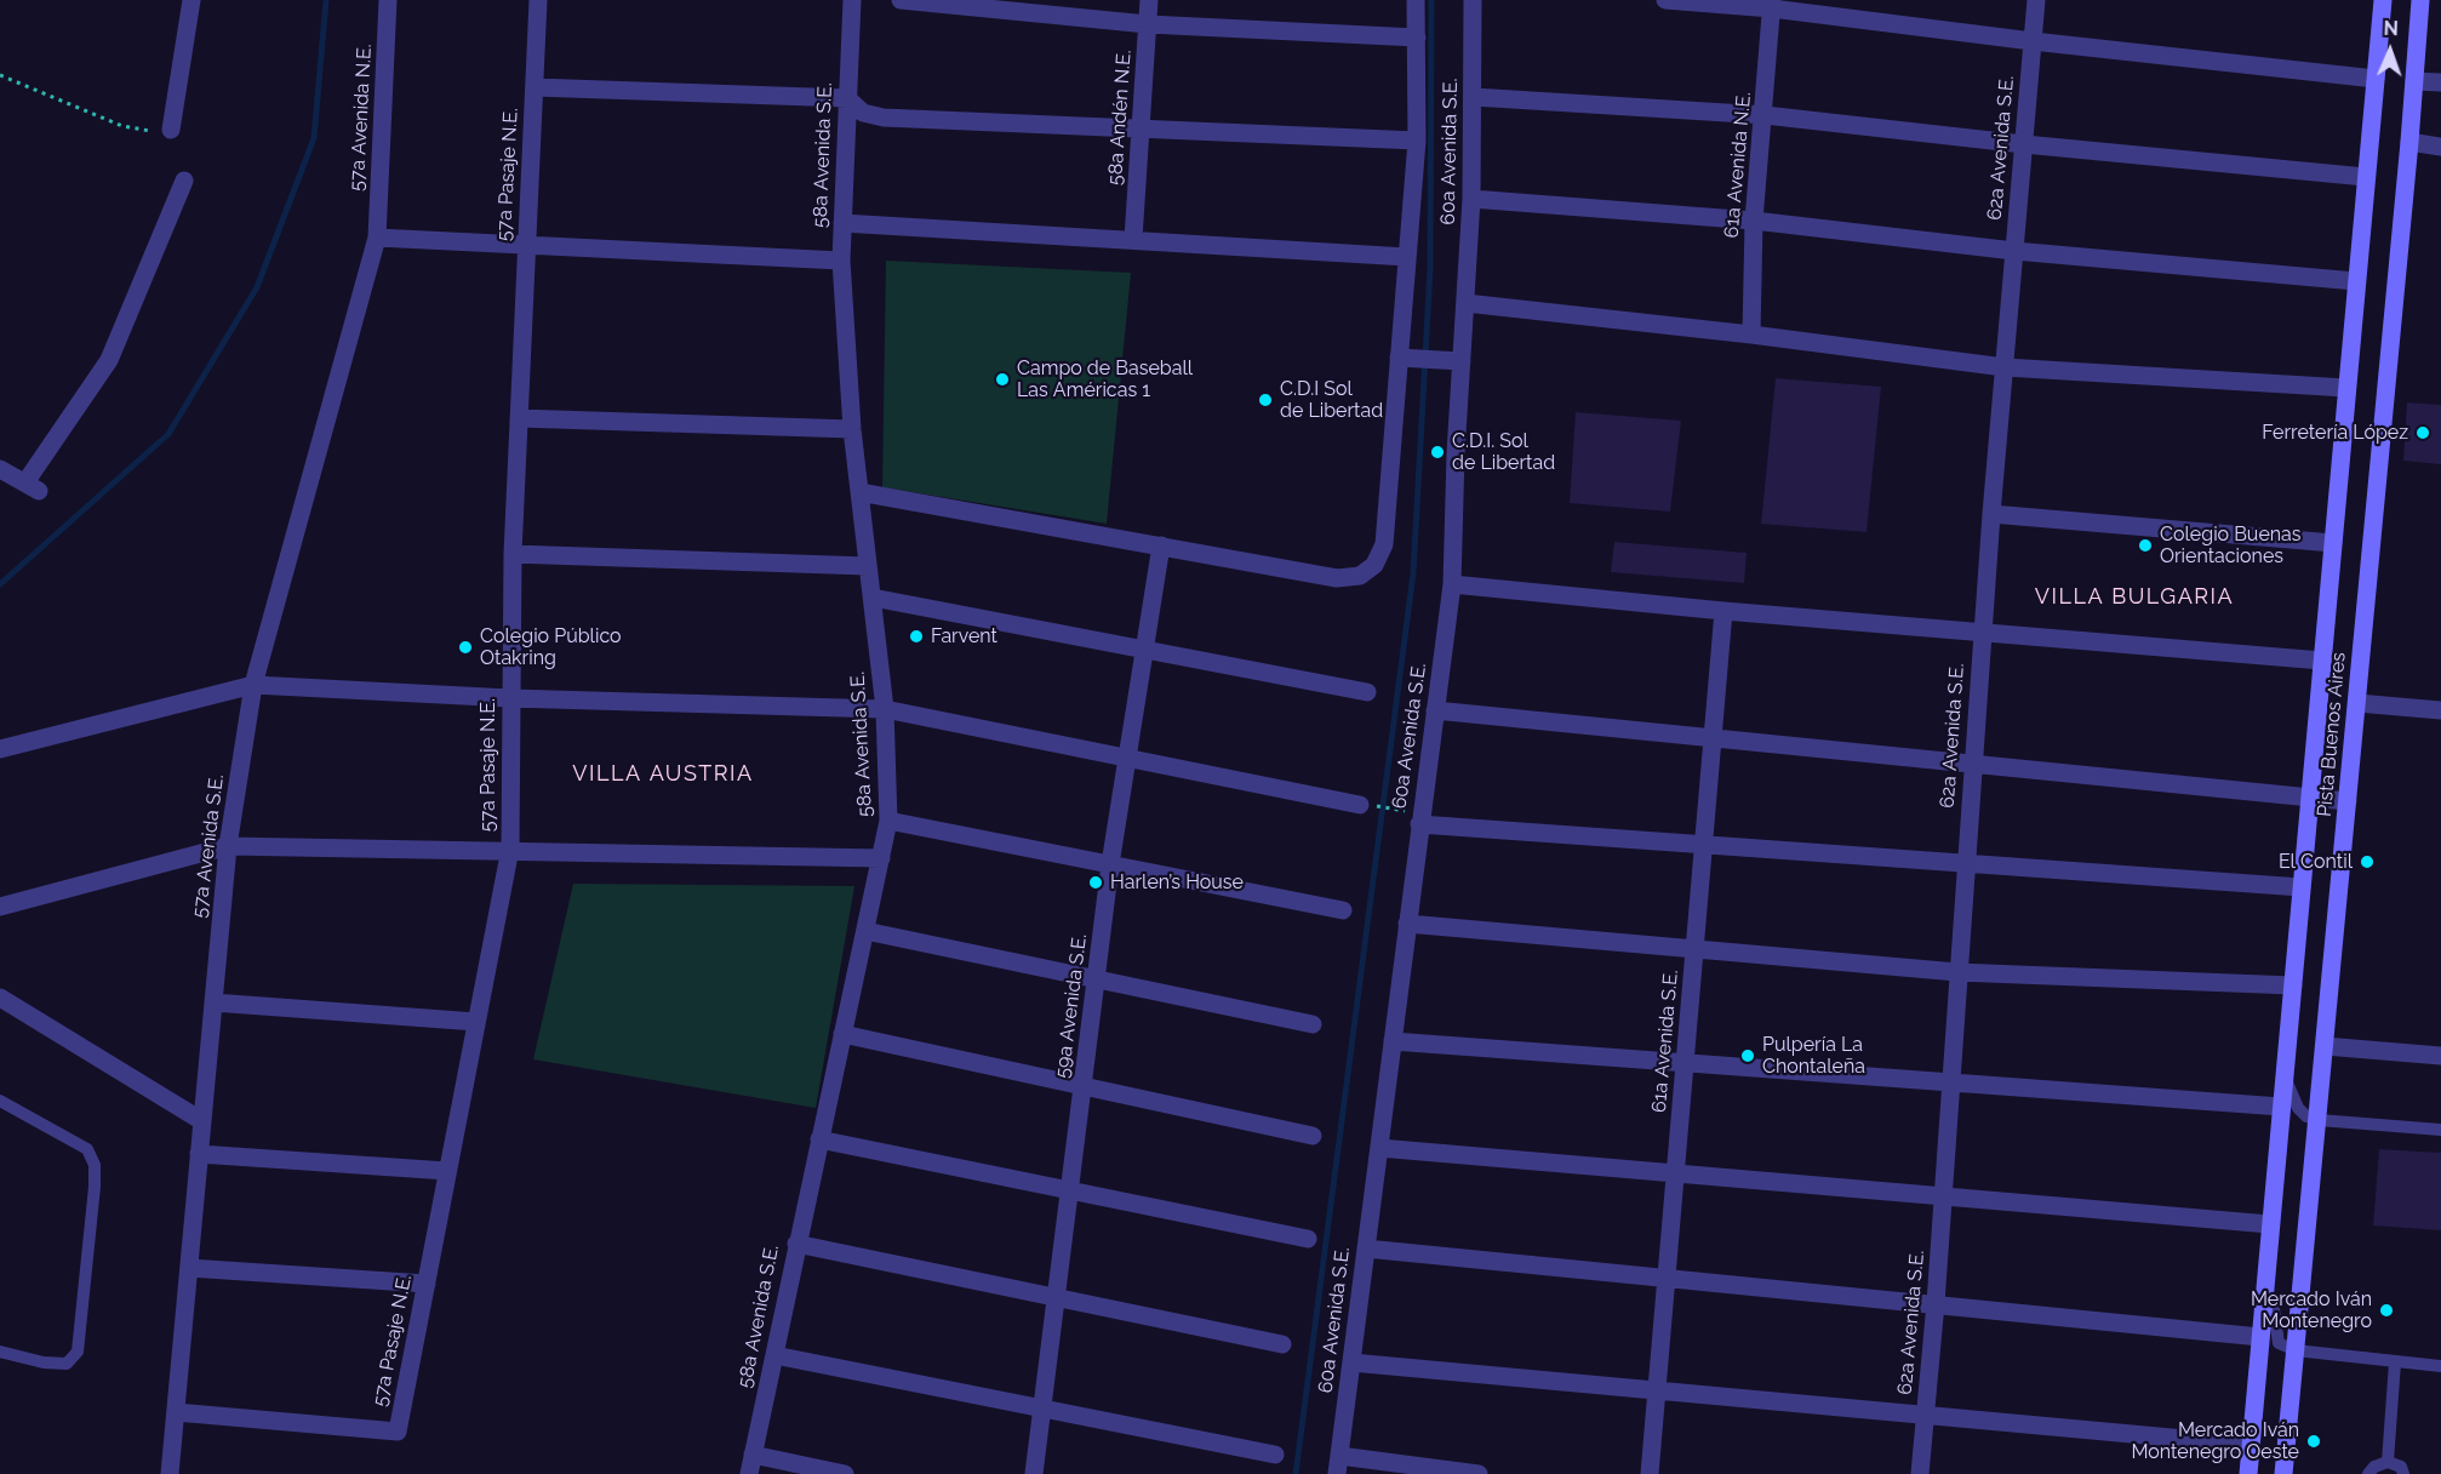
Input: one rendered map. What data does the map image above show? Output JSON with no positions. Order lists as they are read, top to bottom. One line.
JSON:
{"streets":{"main road":["Pista Buenos Aires"],"street":["57a Avenida N.E.","58a Andén N.E.","62a Avenida S.E.","60a Avenida S.E.","58a Avenida S.E.","61a Avenida N.E.","57a Pasaje N.E.","57a Avenida S.E.","59a Avenida S.E.","61a Avenida S.E."]},"crossings":[["57a Avenida N.E.","57a Avenida S.E."],["57a Pasaje N.E.","57a Avenida S.E."]],"districts":["VILLA BULGARIA","VILLA AUSTRIA"],"places":["Campo de Baseball Las Américas 1","C.D.I Sol de Libertad","Ferretería López","C.D.I. Sol de Libertad","Colegio Buenas Orientaciones","Farvent","Colegio Público Otakring","El Contil","Harlen’s House","Pulpería La Chontaleña","Mercado Iván Montenegro","Mercado Iván Montenegro Oeste"],"north":"top"}
